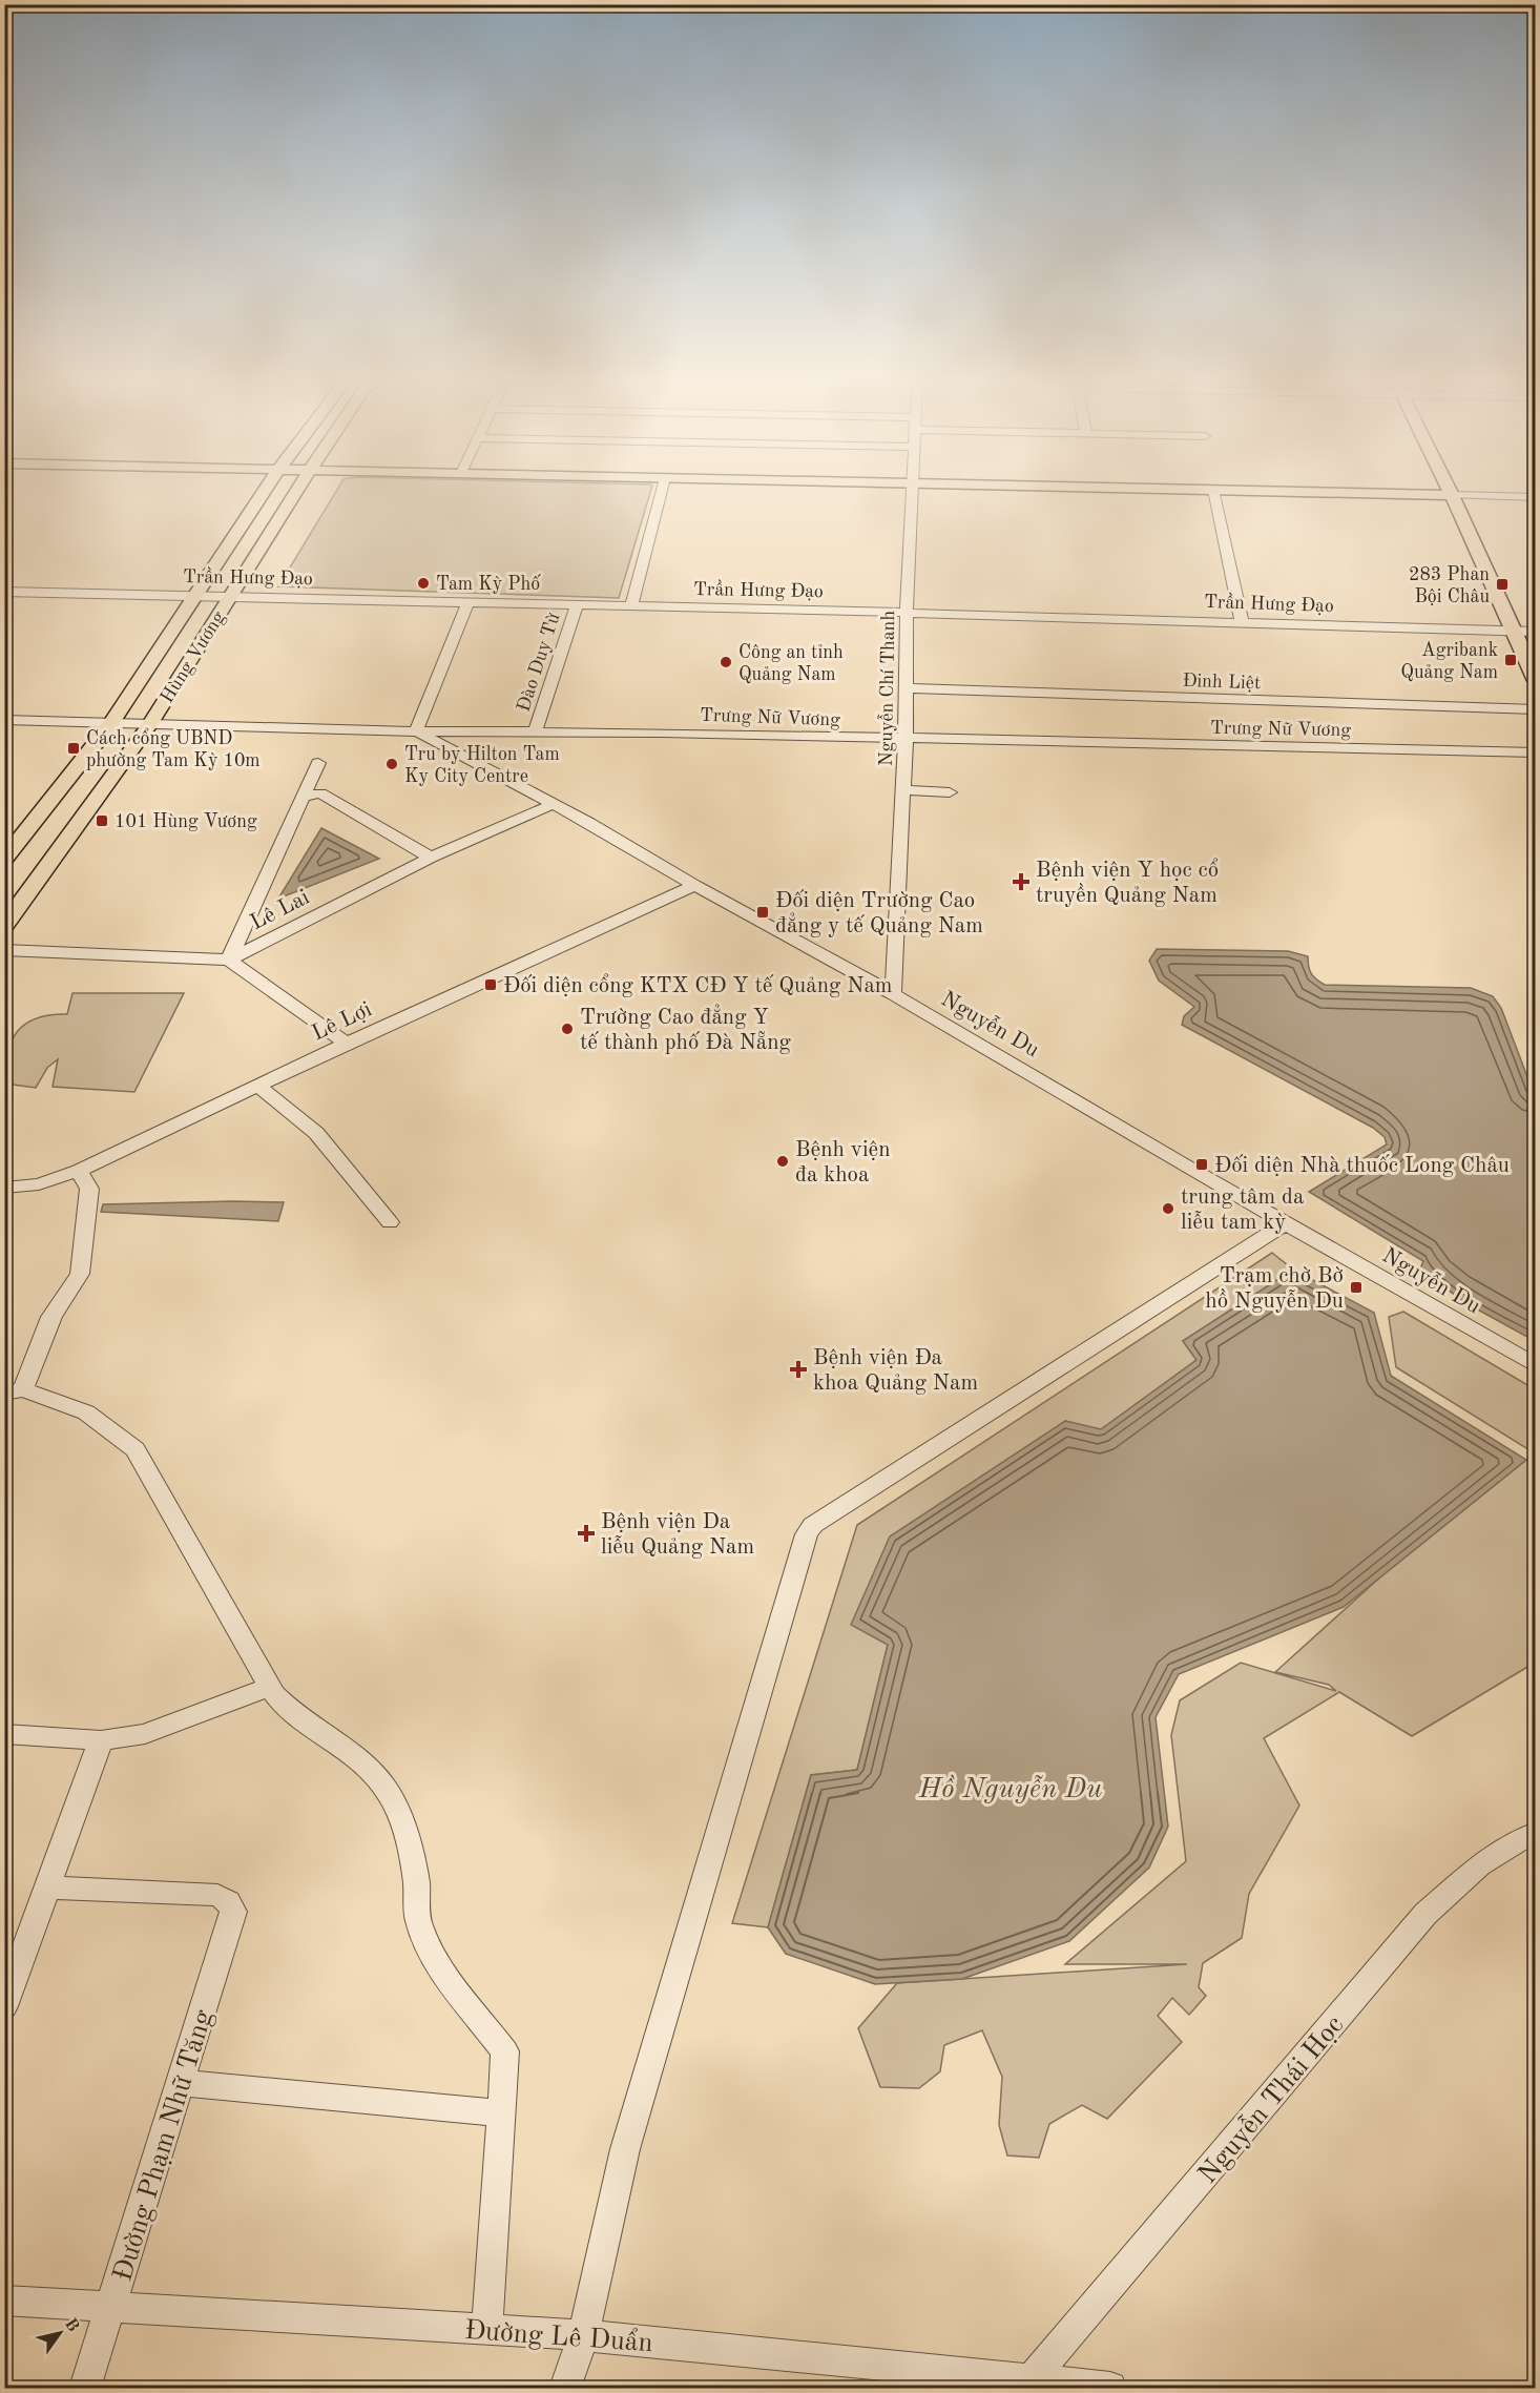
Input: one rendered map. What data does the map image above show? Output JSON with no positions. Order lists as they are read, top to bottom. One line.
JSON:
{"streets":{"main road":["Hùng Vương"],"street":["Trần Hưng Đạo","Đào Duy Từ","Đinh Liệt","Nguyễn Chí Thanh","Trưng Nữ Vương","Lê Lai","Lê Lợi","Nguyễn Du","Nguyễn Thái Học","Đường Phạm Nhữ Tăng","Đường Lê Duẩn"]},"crossings":[["Trần Hưng Đạo","Hùng Vương"],["Trần Hưng Đạo","Đào Duy Từ"],["Trần Hưng Đạo","Nguyễn Chí Thanh"],["Hùng Vương","Trưng Nữ Vương"],["Đào Duy Từ","Trưng Nữ Vương"],["Đinh Liệt","Nguyễn Chí Thanh"],["Nguyễn Chí Thanh","Trưng Nữ Vương"],["Nguyễn Chí Thanh","Nguyễn Du"],["Trưng Nữ Vương","Nguyễn Du"],["Lê Lai","Nguyễn Du"],["Lê Lợi","Nguyễn Du"],["Nguyễn Thái Học","Đường Lê Duẩn"],["Đường Phạm Nhữ Tăng","Đường Lê Duẩn"]],"water":["Hồ Nguyễn Du"],"places":{"other":["Tam Kỳ Phố","Công an tỉnh Quảng Nam","Tru by Hilton Tam Ky City Centre","Trường Cao đẳng Y tế thành phố Đà Nẵng","Bệnh viện đa khoa","trung tâm da liễu tam kỳ"],"transit":["283 Phan Bội Châu","Agribank Quảng Nam","Cách cổng UBND phường Tam Kỳ 10m","101 Hùng Vương","Đối diện Trường Cao đẳng y tế Quảng Nam","Đối diện cổng KTX CĐ Y tế Quảng Nam","Đối diện Nhà thuốc Long Châu","Trạm chờ Bờ hồ Nguyễn Du"],"health":["Bệnh viện Y học cổ truyền Quảng Nam","Bệnh viện Đa khoa Quảng Nam","Bệnh viện Da liễu Quảng Nam"]},"north":"top right"}
